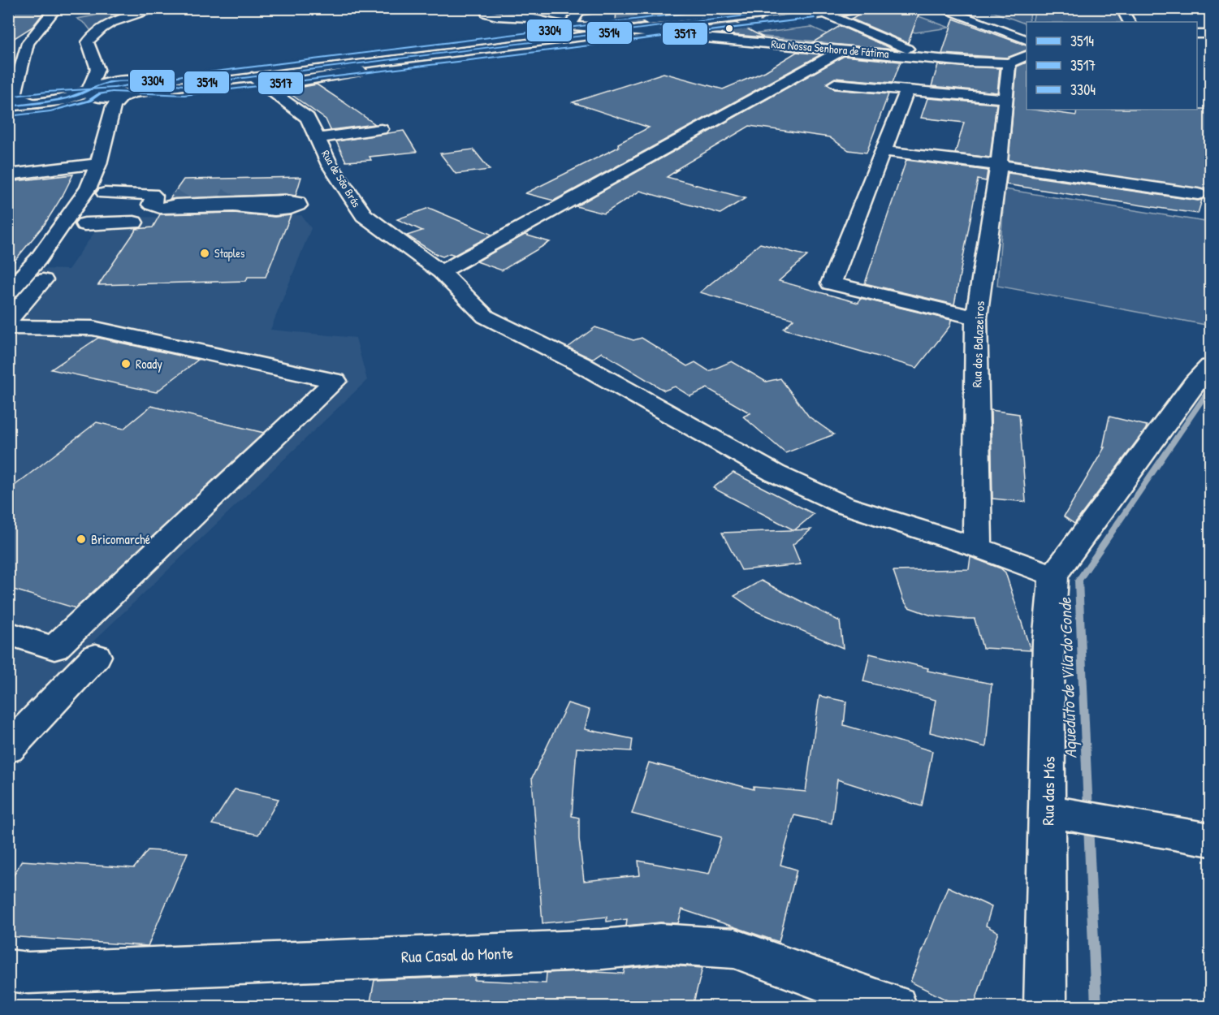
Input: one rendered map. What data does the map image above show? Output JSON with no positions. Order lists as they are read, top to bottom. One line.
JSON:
{"streets":{"street":["Rua Nossa Senhora de Fátima","Rua de São Brás","Rua dos Balazeiros","Rua das Mós","Rua Casal do Monte"]},"crossings":[["Rua Nossa Senhora de Fátima","Rua dos Balazeiros"],["Rua de São Brás","Rua dos Balazeiros"]],"water":["Aqueduto de Vila do Conde"],"places":["Staples","Roady","Bricomarché"],"lines":["transit line 3514","transit line 3304","transit line 3517"],"legend":["3514","3517","3304"]}
